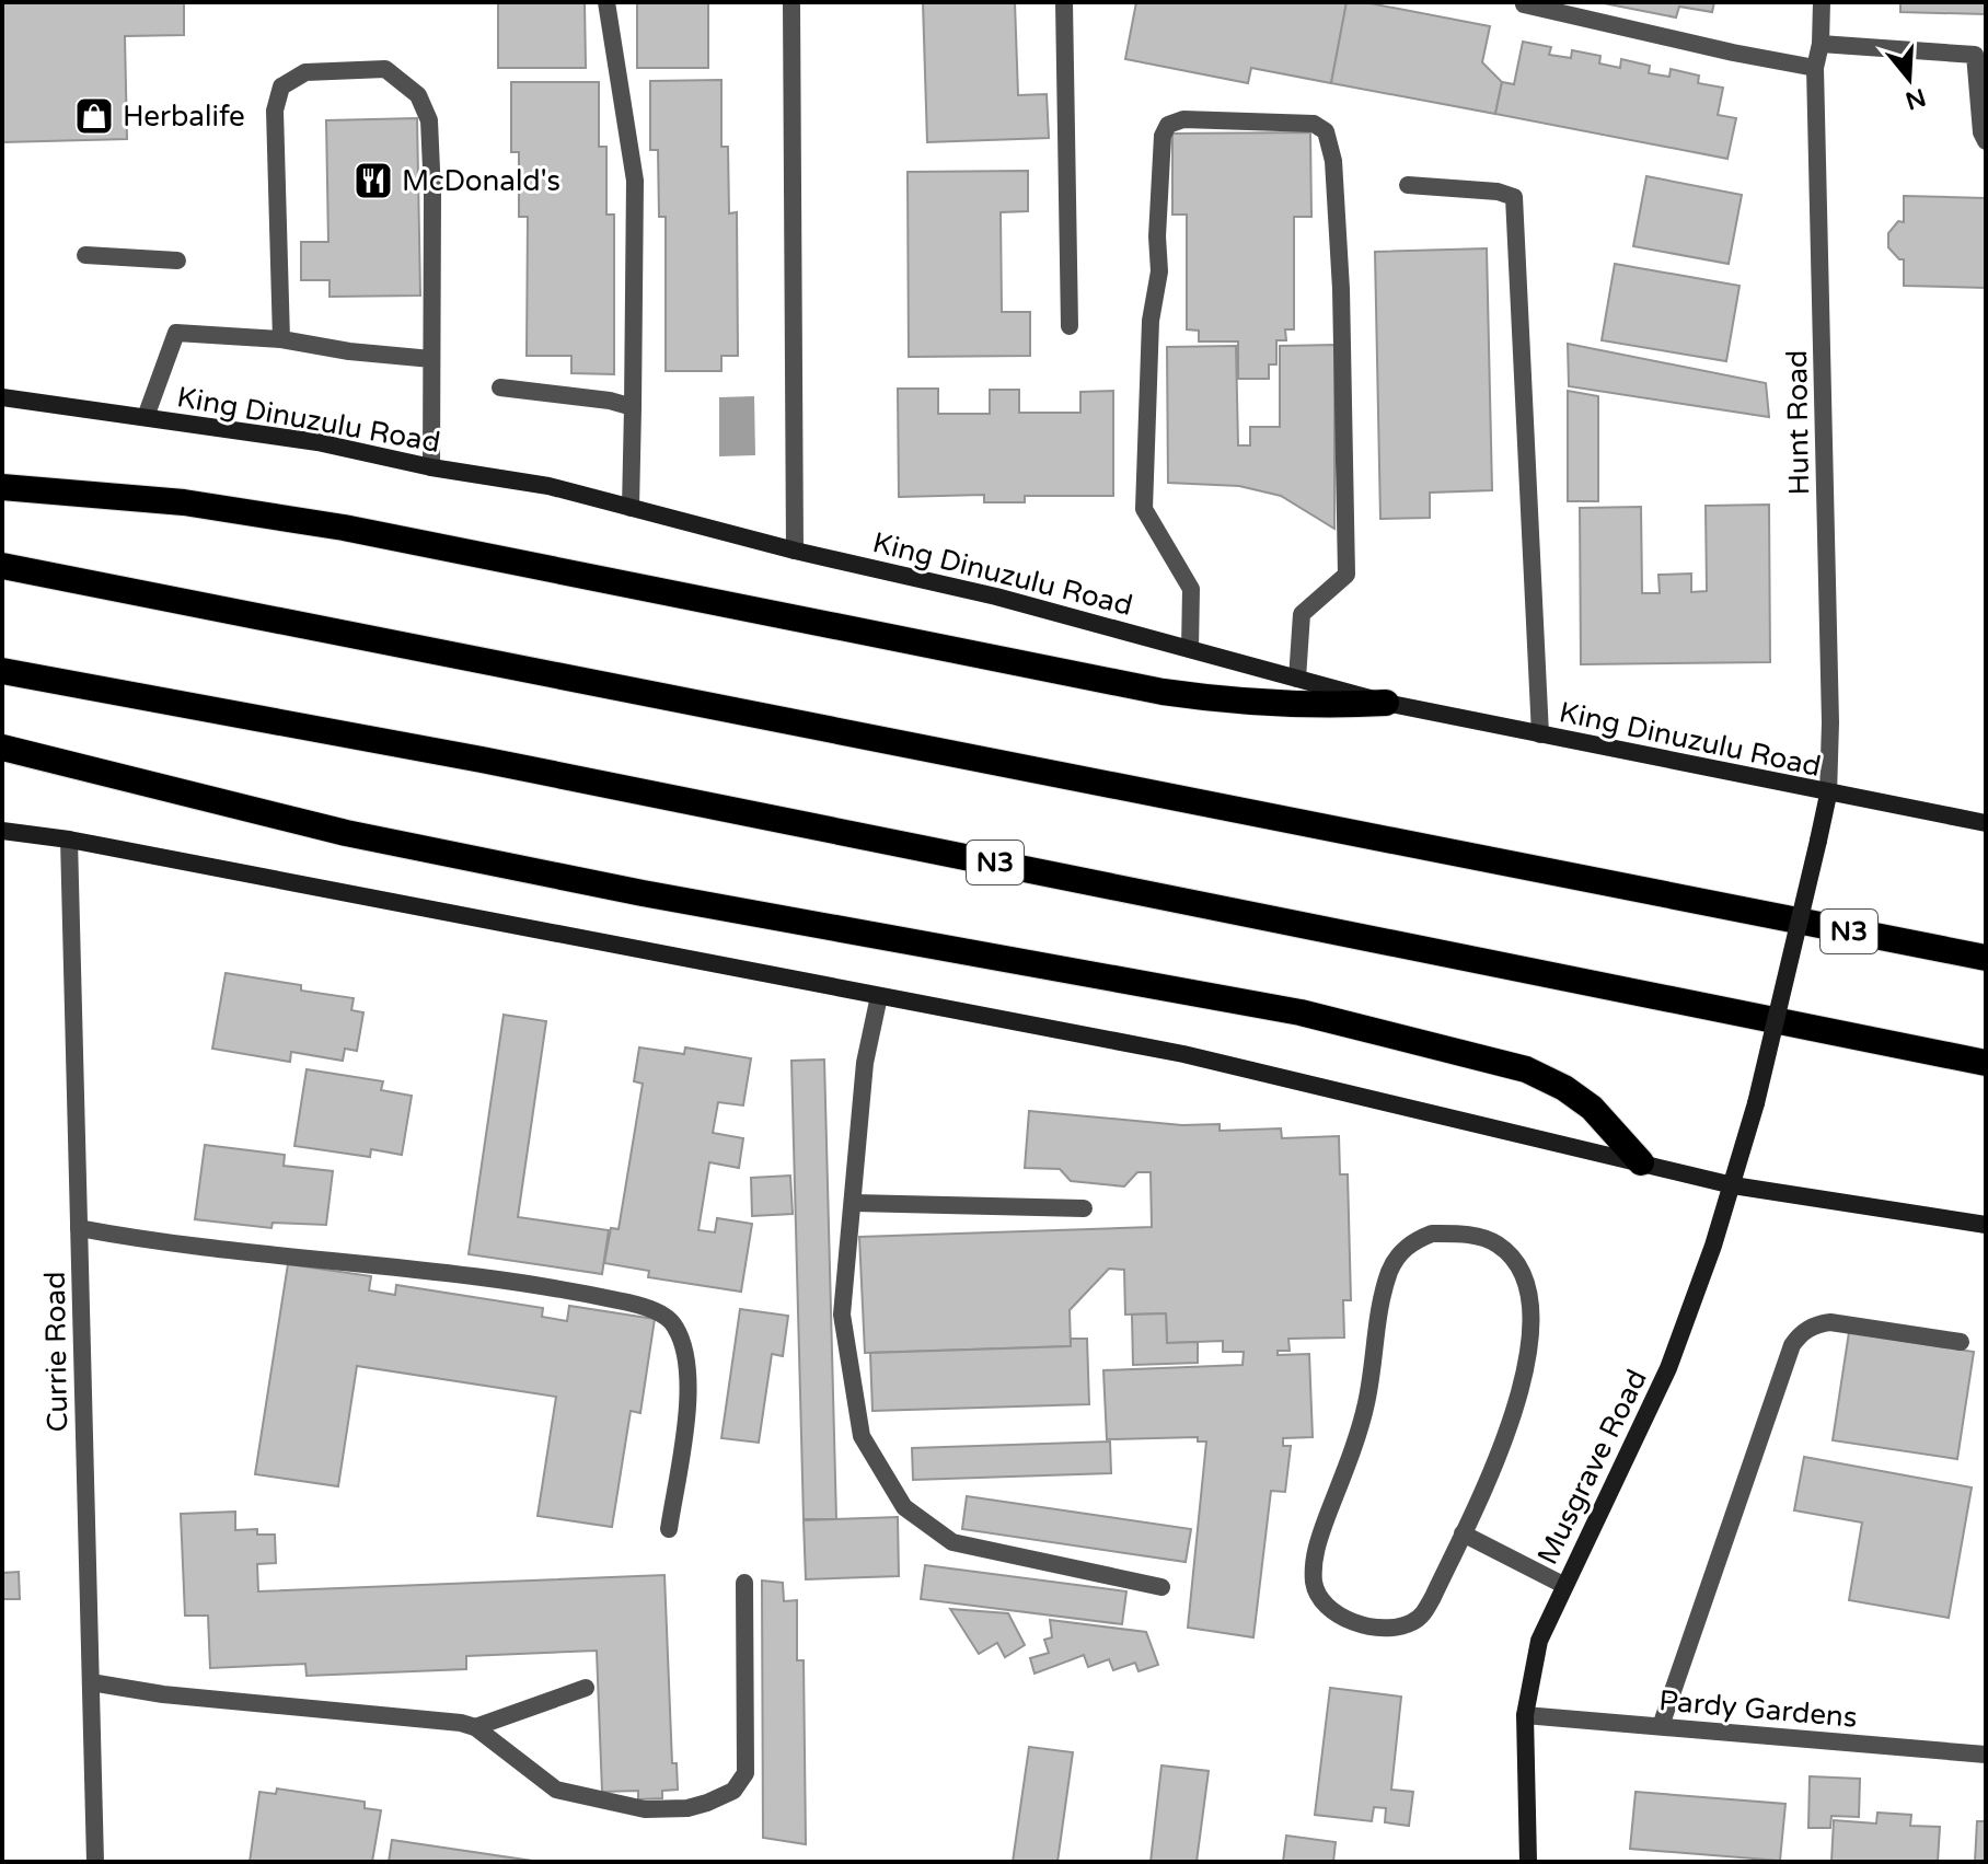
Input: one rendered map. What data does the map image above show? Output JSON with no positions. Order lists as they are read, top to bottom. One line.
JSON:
{"streets":{"highway":["N3"],"main road":["King Dinuzulu Road","Hunt Road","Musgrave Road"],"street":["Currie Road","Pardy Gardens"]},"crossings":[["King Dinuzulu Road","Hunt Road"],["Hunt Road","Musgrave Road"],["Musgrave Road","Pardy Gardens"]],"places":{"shop":["Herbalife"],"restaurant":["McDonald's"]},"north":"bottom"}
